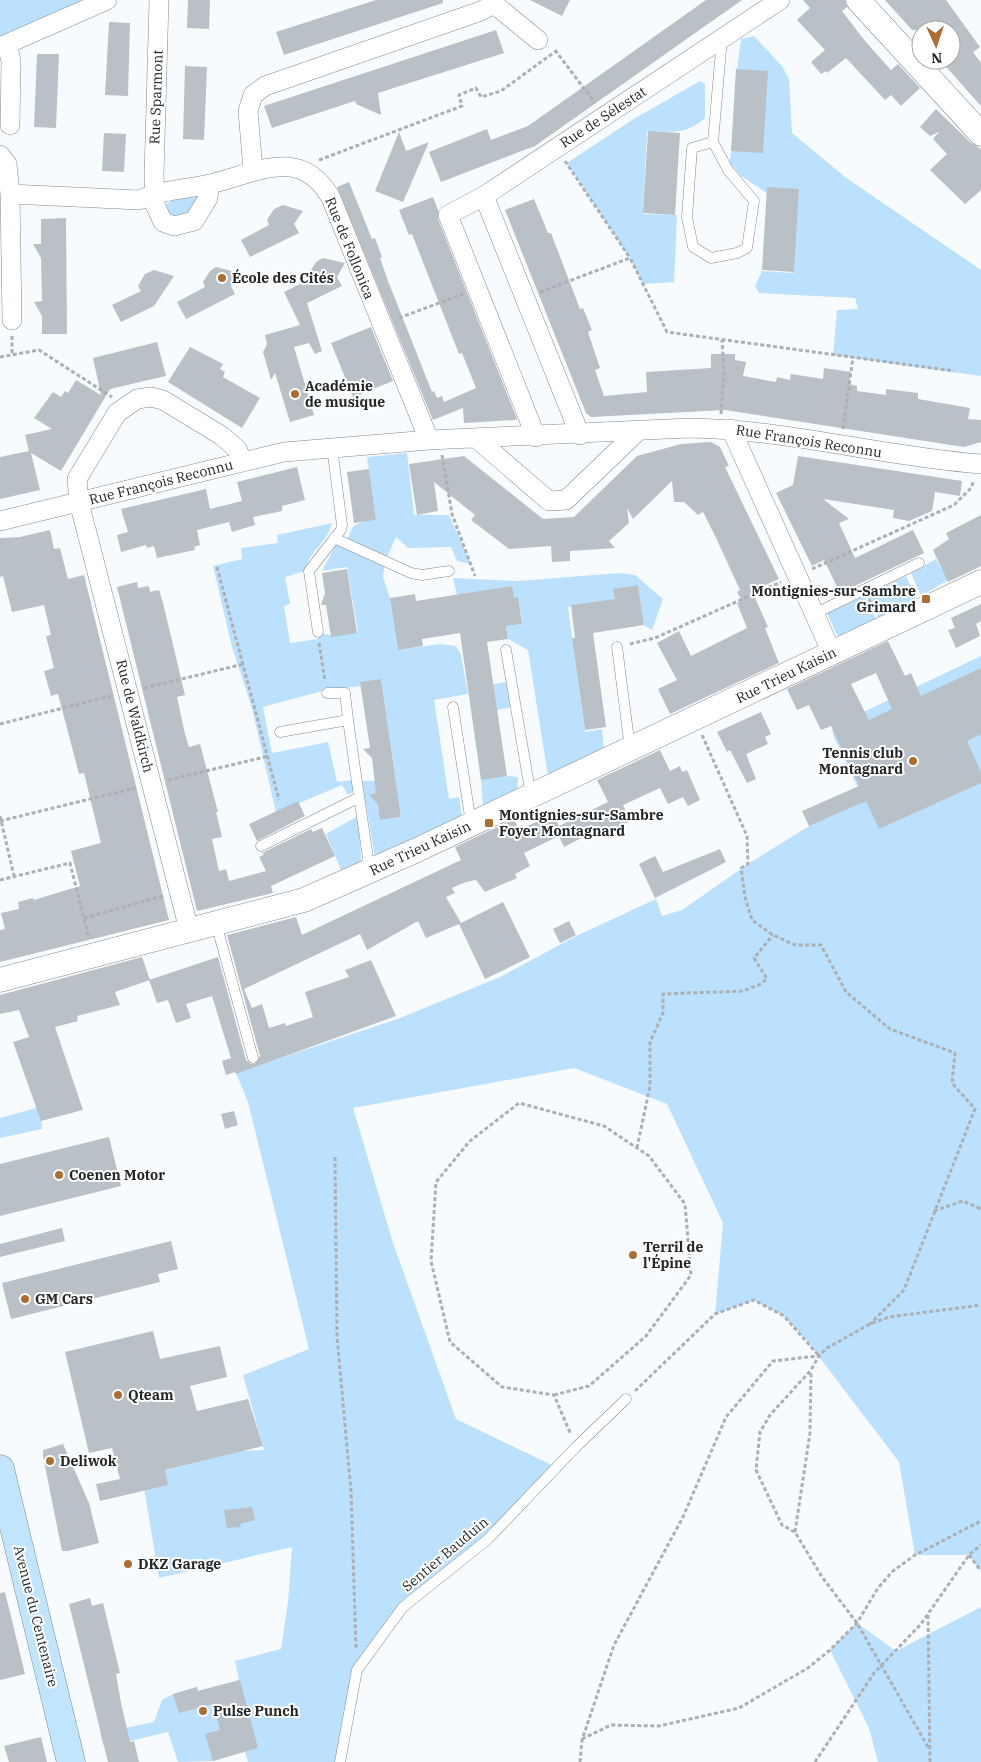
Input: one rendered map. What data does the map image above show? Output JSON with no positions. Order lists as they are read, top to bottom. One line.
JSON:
{"streets":{"main road":["Avenue du Centenaire"],"street":["Rue Sparmont","Rue de Sélestat","Rue de Follonica","Rue François Reconnu","Rue Trieu Kaisin","Rue de Waldkirch"],"lane":["Sentier Bauduin"]},"crossings":[["Rue de Sélestat","Rue François Reconnu"],["Rue de Follonica","Rue François Reconnu"],["Rue François Reconnu","Rue de Waldkirch"],["Rue Trieu Kaisin","Rue de Waldkirch"]],"places":{"other":["École des Cités","Académie de musique","Tennis club Montagnard","Coenen Motor","Terril de l'Épine","GM Cars","Qteam","Deliwok","DKZ Garage","Pulse Punch"],"transit":["Montignies-sur-Sambre Grimard","Montignies-sur-Sambre Foyer Montagnard"]},"north":"bottom"}
